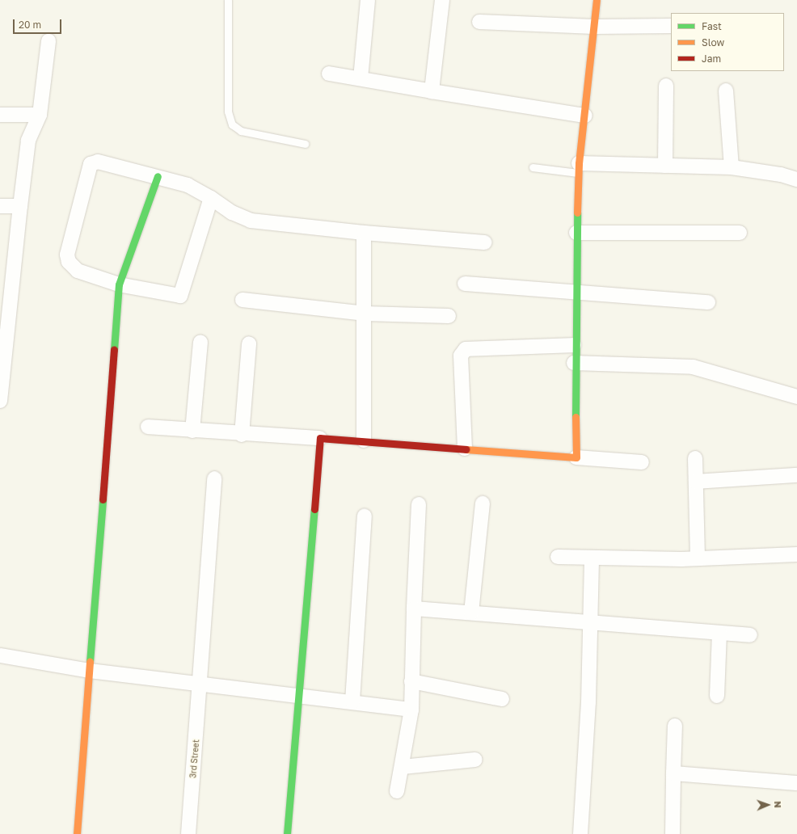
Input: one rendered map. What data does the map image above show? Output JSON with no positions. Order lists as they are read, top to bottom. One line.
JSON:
{"streets":{"street":["3rd Street"]},"legend":["Fast","Slow","Jam"],"scale_bar":"20 m","north":"right"}
